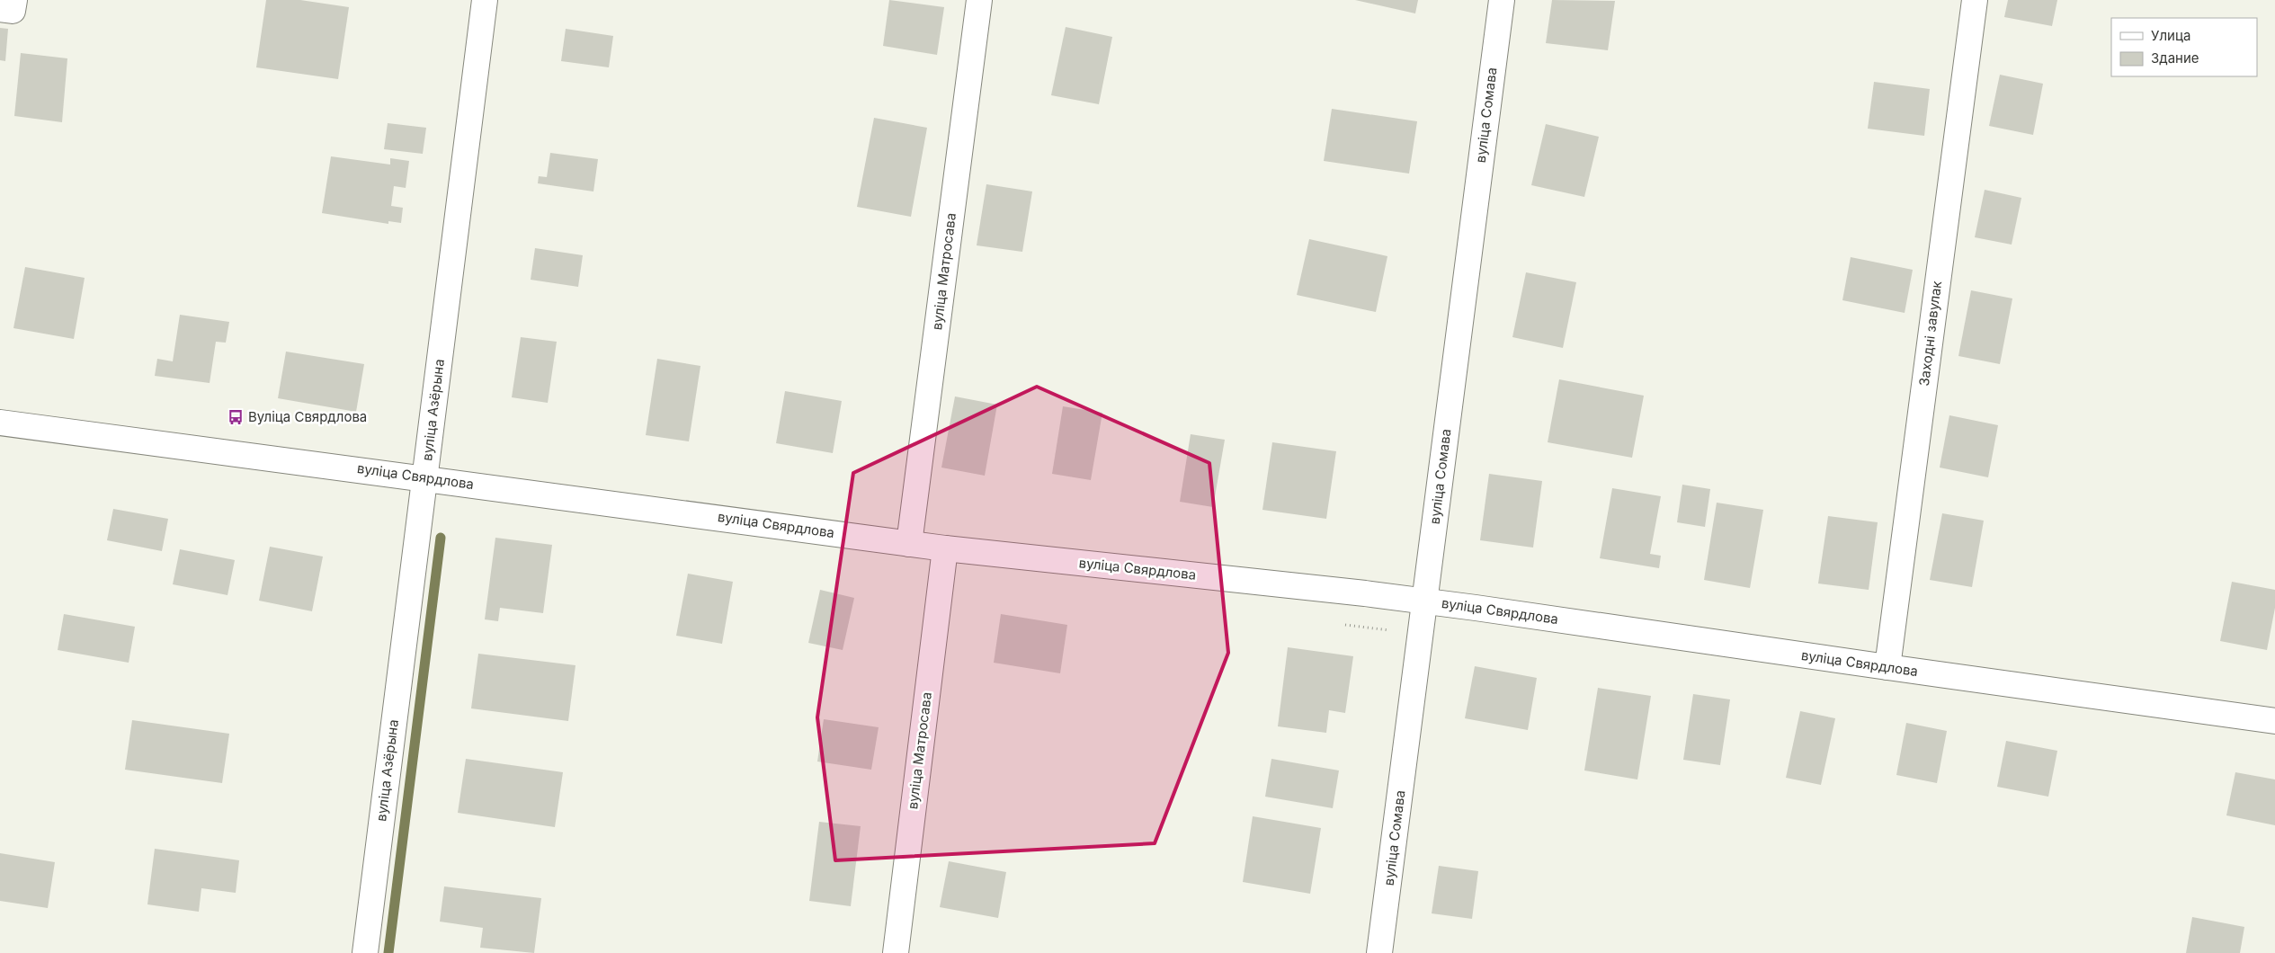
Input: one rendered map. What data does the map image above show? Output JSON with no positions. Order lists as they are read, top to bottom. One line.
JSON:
{"streets":{"street":["вуліца Сомава","вуліца Матросава","Заходні завулак","вуліца Азёрына","вуліца Свярдлова"]},"crossings":[["вуліца Сомава","вуліца Свярдлова"],["вуліца Матросава","вуліца Свярдлова"],["Заходні завулак","вуліца Свярдлова"],["вуліца Азёрына","вуліца Свярдлова"]],"places":{"bus stop":["Вуліца Свярдлова"]},"legend":["Улица","Здание"]}
